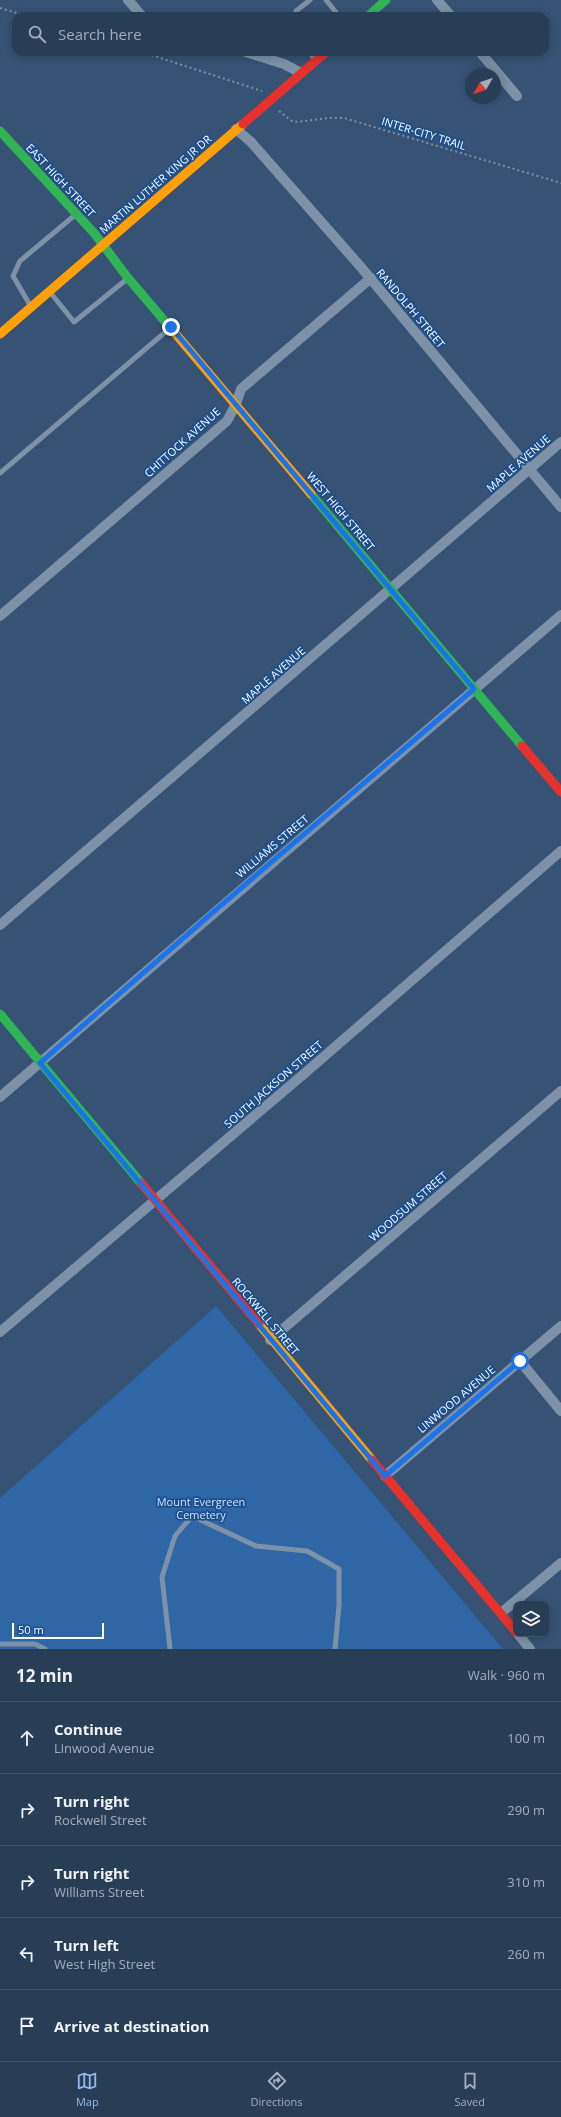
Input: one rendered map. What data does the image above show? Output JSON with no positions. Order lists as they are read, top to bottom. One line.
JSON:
{"streets":{"street":["EAST HIGH STREET","MARTIN LUTHER KING JR DR","RANDOLPH STREET","CHITTOCK AVENUE","MAPLE AVENUE","WEST HIGH STREET","WILLIAMS STREET","SOUTH JACKSON STREET","WOODSUM STREET","ROCKWELL STREET","LINWOOD AVENUE"],"path":["INTER-CITY TRAIL"]},"crossings":[["EAST HIGH STREET","MARTIN LUTHER KING JR DR"],["EAST HIGH STREET","WEST HIGH STREET"],["MARTIN LUTHER KING JR DR","RANDOLPH STREET"],["MARTIN LUTHER KING JR DR","WEST HIGH STREET"],["RANDOLPH STREET","CHITTOCK AVENUE"],["RANDOLPH STREET","MAPLE AVENUE"],["CHITTOCK AVENUE","WEST HIGH STREET"],["MAPLE AVENUE","WEST HIGH STREET"],["WEST HIGH STREET","WILLIAMS STREET"],["WILLIAMS STREET","ROCKWELL STREET"],["SOUTH JACKSON STREET","ROCKWELL STREET"],["WOODSUM STREET","ROCKWELL STREET"],["ROCKWELL STREET","LINWOOD AVENUE"]],"parks":["Mount Evergreen Cemetery"],"scale_bar":"50 m","north":"bottom left","page":{"search":"Search here","scale":"50 m","heading":["12 min","Walk · 960 m"],"list":[["Continue","Linwood Avenue","100 m"],["Turn right","Rockwell Street","290 m"],["Turn right","Williams Street","310 m"],["Turn left","West High Street","260 m"],"Arrive at destination"],"nav":["Map","Directions","Saved"]}}
